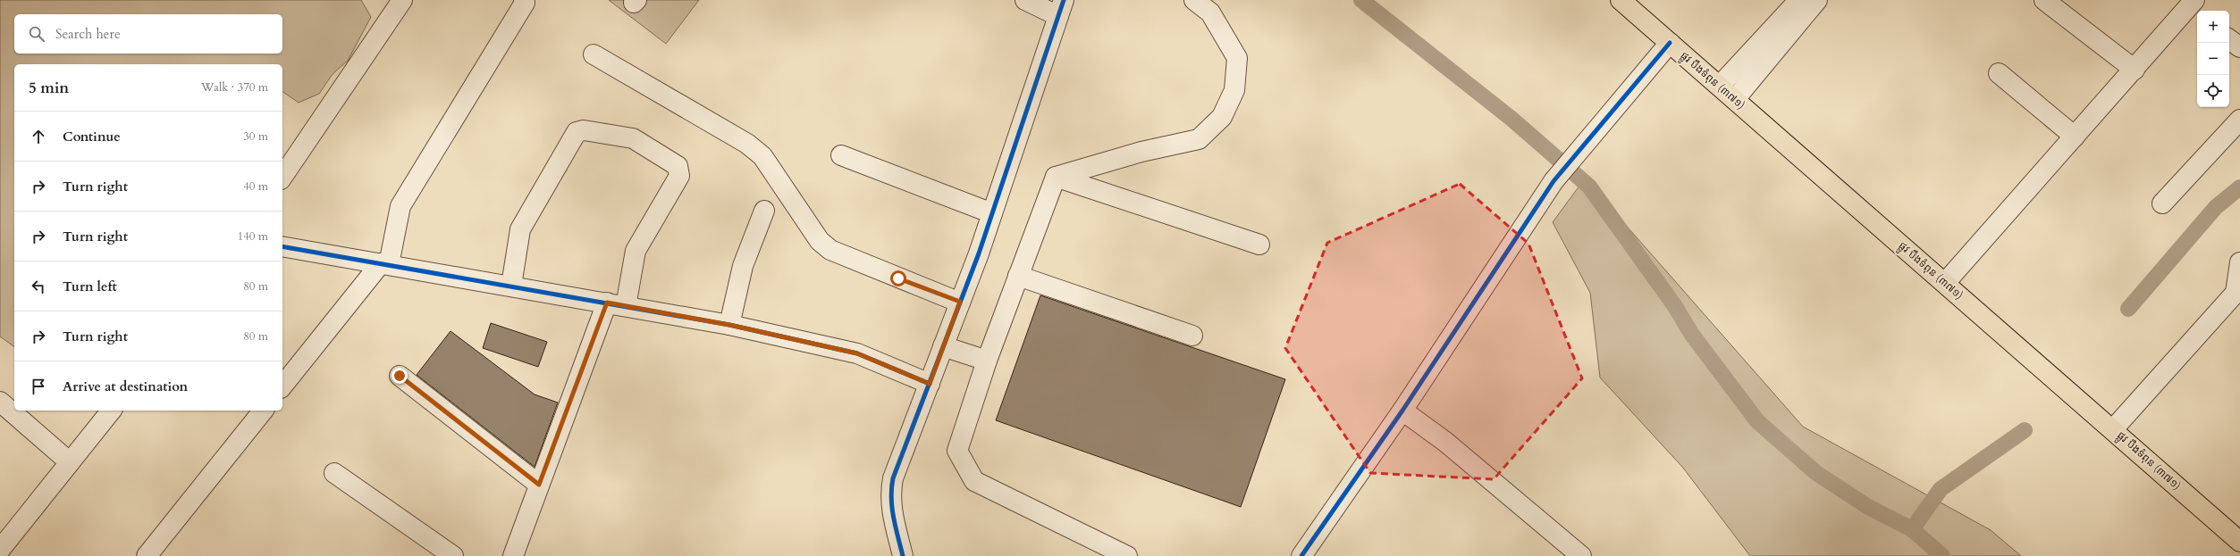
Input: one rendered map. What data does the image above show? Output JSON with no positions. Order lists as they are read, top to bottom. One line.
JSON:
{"streets":{"main road":["ផ្លូវ បឹងទំពុន (៣៧១)"]},"page":{"map_buttons":["+","−"],"search":"Search here","heading":["5 min","Walk · 370 m"],"list":[["Continue","30 m"],["Turn right","40 m"],["Turn right","140 m"],["Turn left","80 m"],["Turn right","80 m"],"Arrive at destination"]}}
